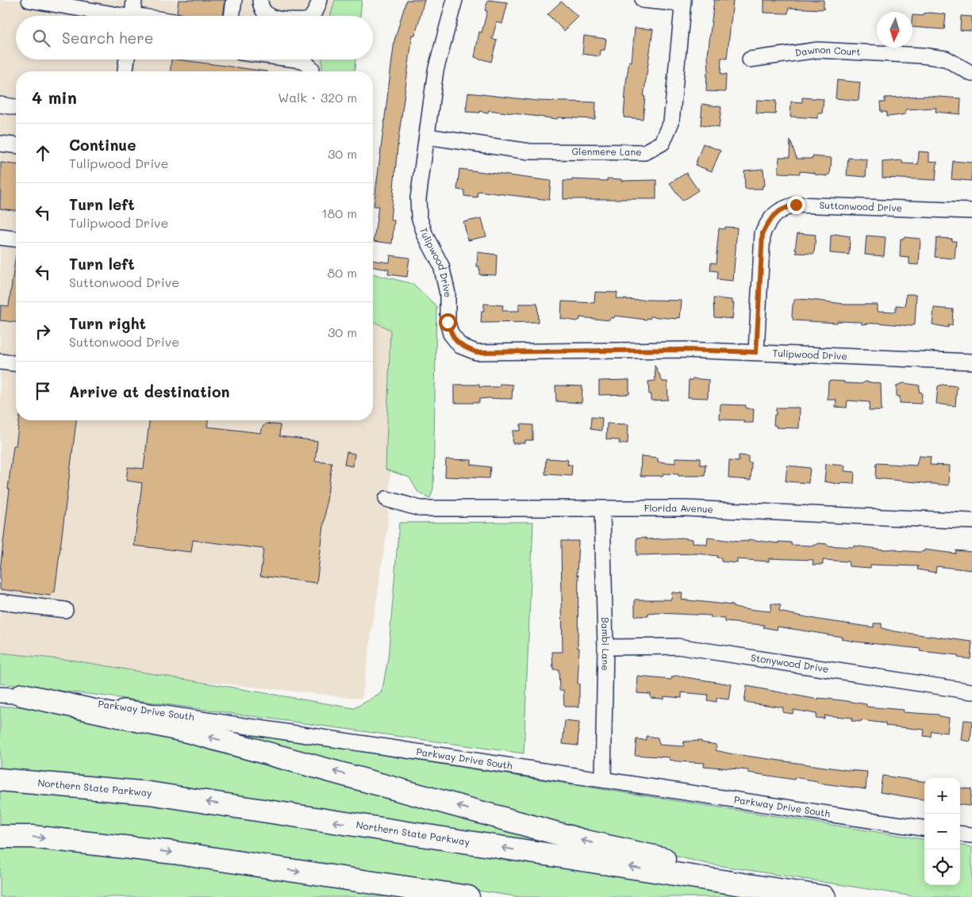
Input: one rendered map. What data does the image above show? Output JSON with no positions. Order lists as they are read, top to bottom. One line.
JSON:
{"streets":{"highway":["Northern State Parkway"],"street":["Dawnon Court","Glenmere Lane","Suttonwood Drive","Tulipwood Drive","Florida Avenue","Bambi Lane","Stonywood Drive","Parkway Drive South"]},"crossings":[["Glenmere Lane","Tulipwood Drive"],["Suttonwood Drive","Tulipwood Drive"],["Florida Avenue","Bambi Lane"],["Bambi Lane","Stonywood Drive"],["Bambi Lane","Parkway Drive South"]],"north":"bottom","page":{"search":"Search here","heading":["4 min","Walk · 320 m"],"list":[["Continue","Tulipwood Drive","30 m"],["Turn left","Tulipwood Drive","180 m"],["Turn left","Suttonwood Drive","80 m"],["Turn right","Suttonwood Drive","30 m"],"Arrive at destination"],"map_buttons":["+","−"]}}
